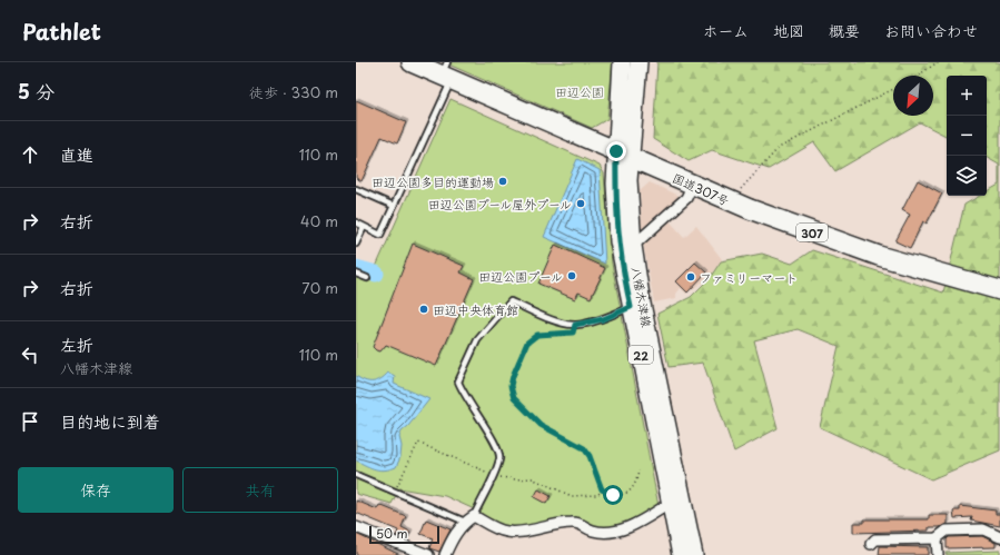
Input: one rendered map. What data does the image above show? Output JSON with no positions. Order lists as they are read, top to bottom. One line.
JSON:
{"streets":{"highway":["国道307号","307"],"main road":["八幡木津線","22"]},"crossings":[["国道307号","八幡木津線"]],"parks":["田辺公園"],"places":["田辺公園多目的運動場","田辺公園プール屋外プール","田辺公園プール","ファミリーマート","田辺中央体育館"],"scale_bar":"50 m","north":"bottom left","page":{"header":"Pathlet","nav":["ホーム","地図","概要","お問い合わせ"],"heading":["5 分","徒歩 · 330 m"],"map_buttons":["+","−"],"list":[["直進","110 m"],["右折","40 m"],["右折","70 m"],["左折","八幡木津線","110 m"],"目的地に到着"],"buttons":["保存","共有"],"scale":"50 m"}}
